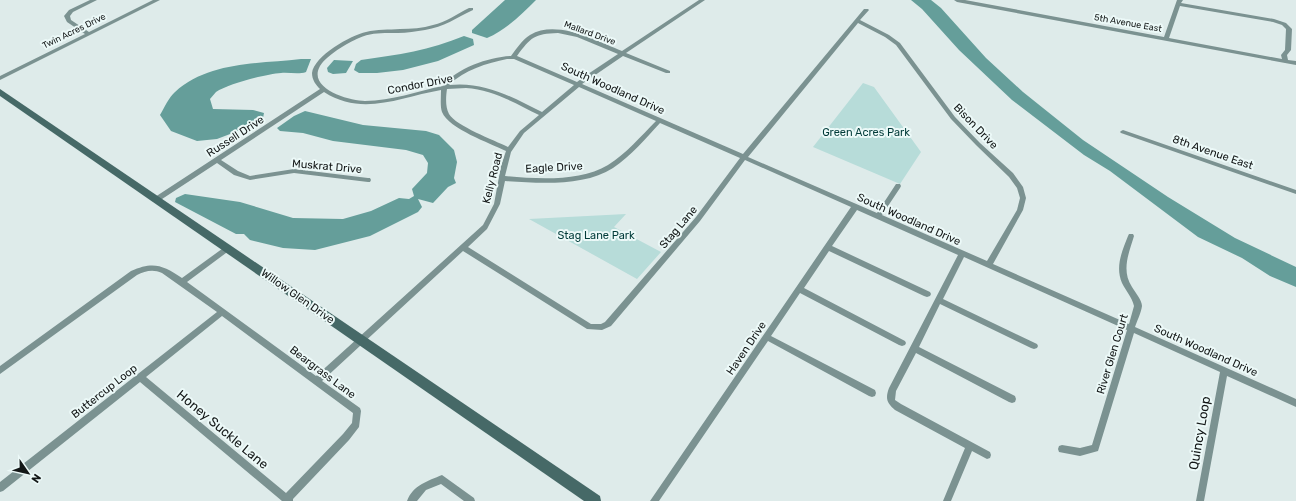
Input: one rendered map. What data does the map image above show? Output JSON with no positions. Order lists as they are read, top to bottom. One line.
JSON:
{"streets":{"main road":["Willow Glen Drive"],"street":["5th Avenue East","Twin Acres Drive","Mallard Drive","Condor Drive","South Woodland Drive","Bison Drive","Russell Drive","8th Avenue East","Muskrat Drive","Eagle Drive","Kelly Road","Stag Lane","Haven Drive","River Glen Court","Beargrass Lane","Buttercup Loop","Honey Suckle Lane","Quincy Loop"]},"crossings":[["Mallard Drive","South Woodland Drive"],["Mallard Drive","Kelly Road"],["Condor Drive","Russell Drive"],["Condor Drive","Kelly Road"],["South Woodland Drive","Bison Drive"],["South Woodland Drive","Eagle Drive"],["South Woodland Drive","Kelly Road"],["South Woodland Drive","Stag Lane"],["South Woodland Drive","Haven Drive"],["South Woodland Drive","River Glen Court"],["South Woodland Drive","Quincy Loop"],["Bison Drive","Stag Lane"],["Russell Drive","Muskrat Drive"],["Russell Drive","Willow Glen Drive"],["Eagle Drive","Kelly Road"],["Kelly Road","Stag Lane"],["Kelly Road","Willow Glen Drive"],["Kelly Road","Beargrass Lane"],["Beargrass Lane","Buttercup Loop"],["Beargrass Lane","Honey Suckle Lane"],["Buttercup Loop","Honey Suckle Lane"]],"parks":["Green Acres Park","Stag Lane Park"],"north":"bottom right"}
